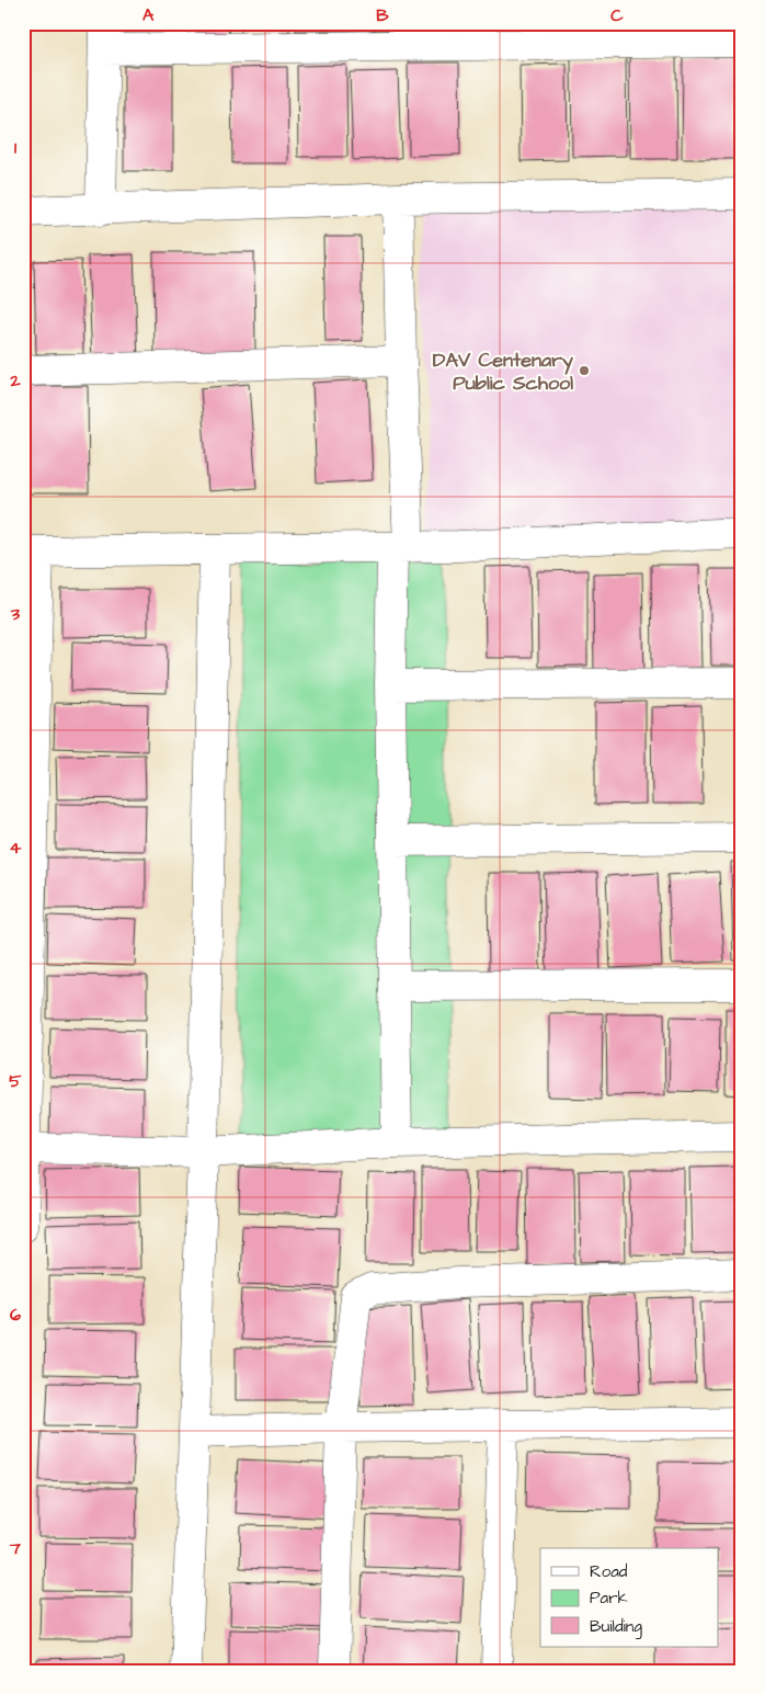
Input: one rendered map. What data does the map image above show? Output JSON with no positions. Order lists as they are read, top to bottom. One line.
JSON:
{"places":["DAV Centenary Public School"],"legend":["Road","Park","Building"],"grid":{"columns":["A","B","C"],"rows":["1","2","3","4","5","6","7"]}}
